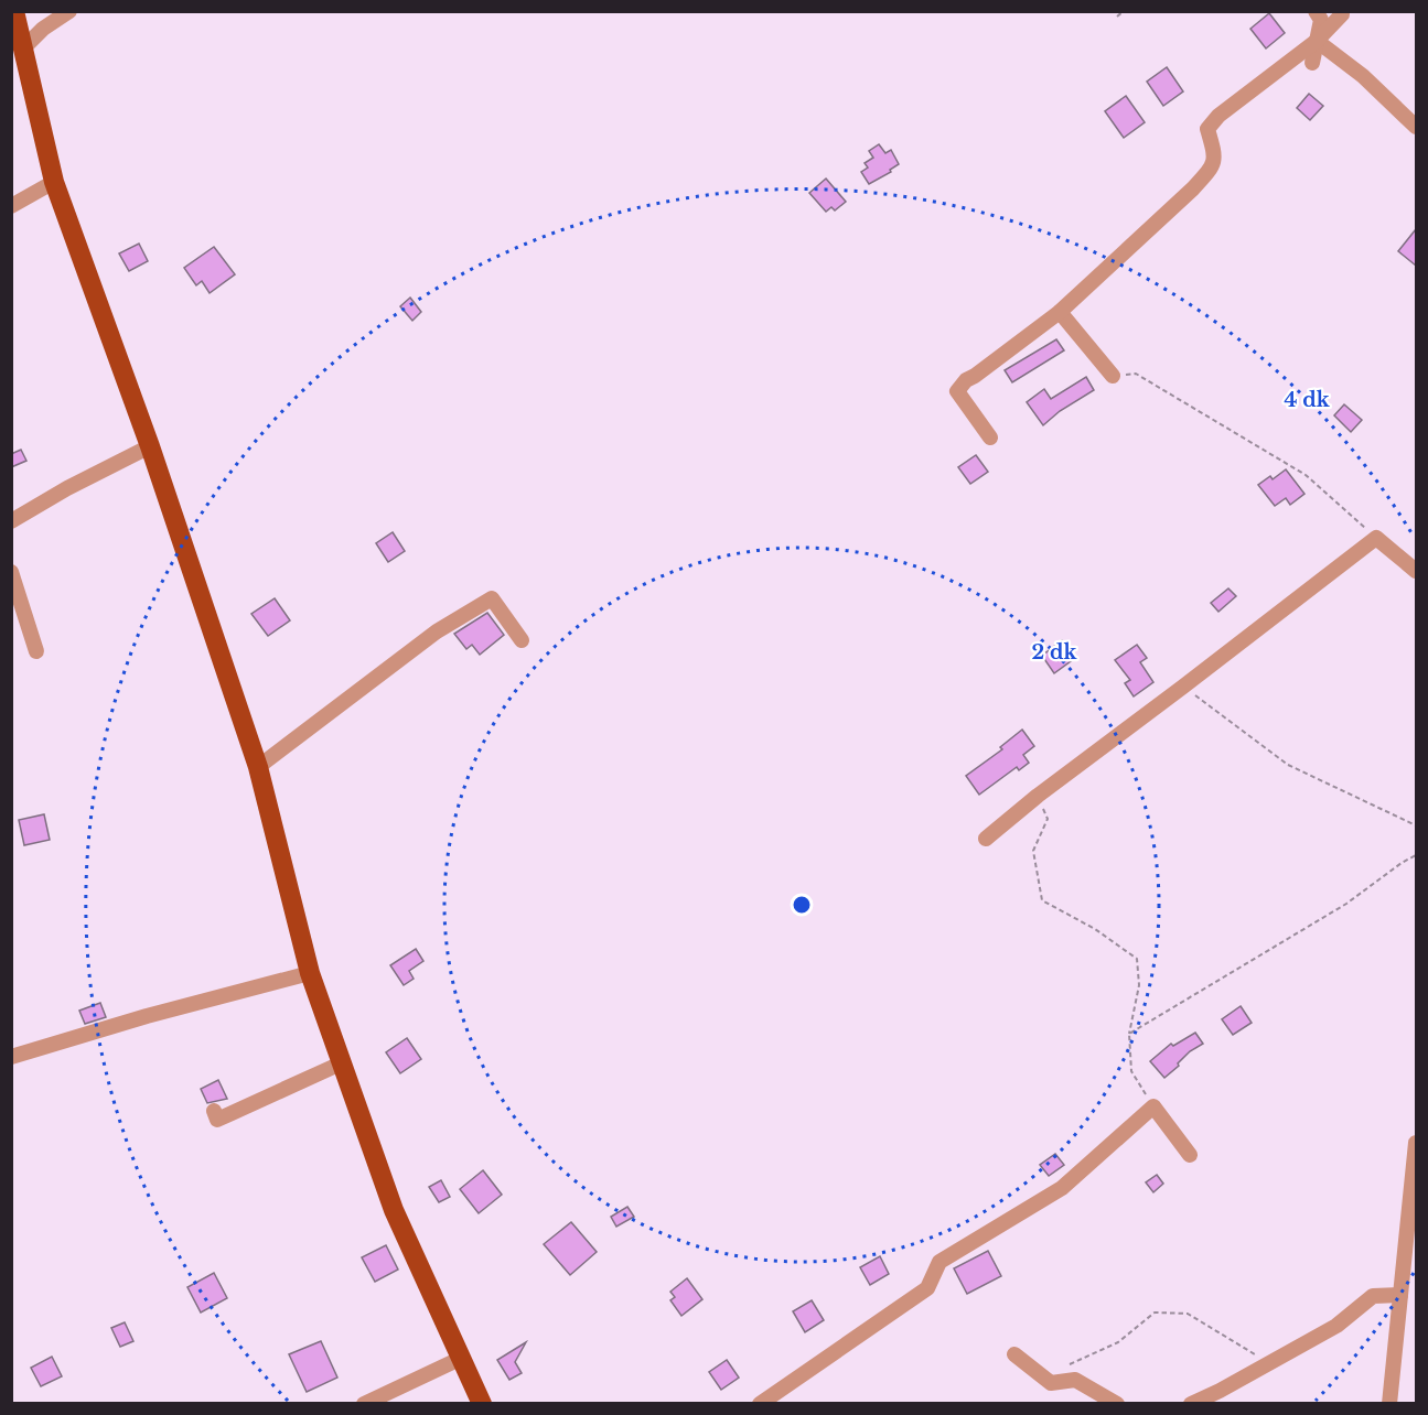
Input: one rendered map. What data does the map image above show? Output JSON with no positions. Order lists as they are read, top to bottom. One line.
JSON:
{"rings":["4 dk","2 dk"]}
